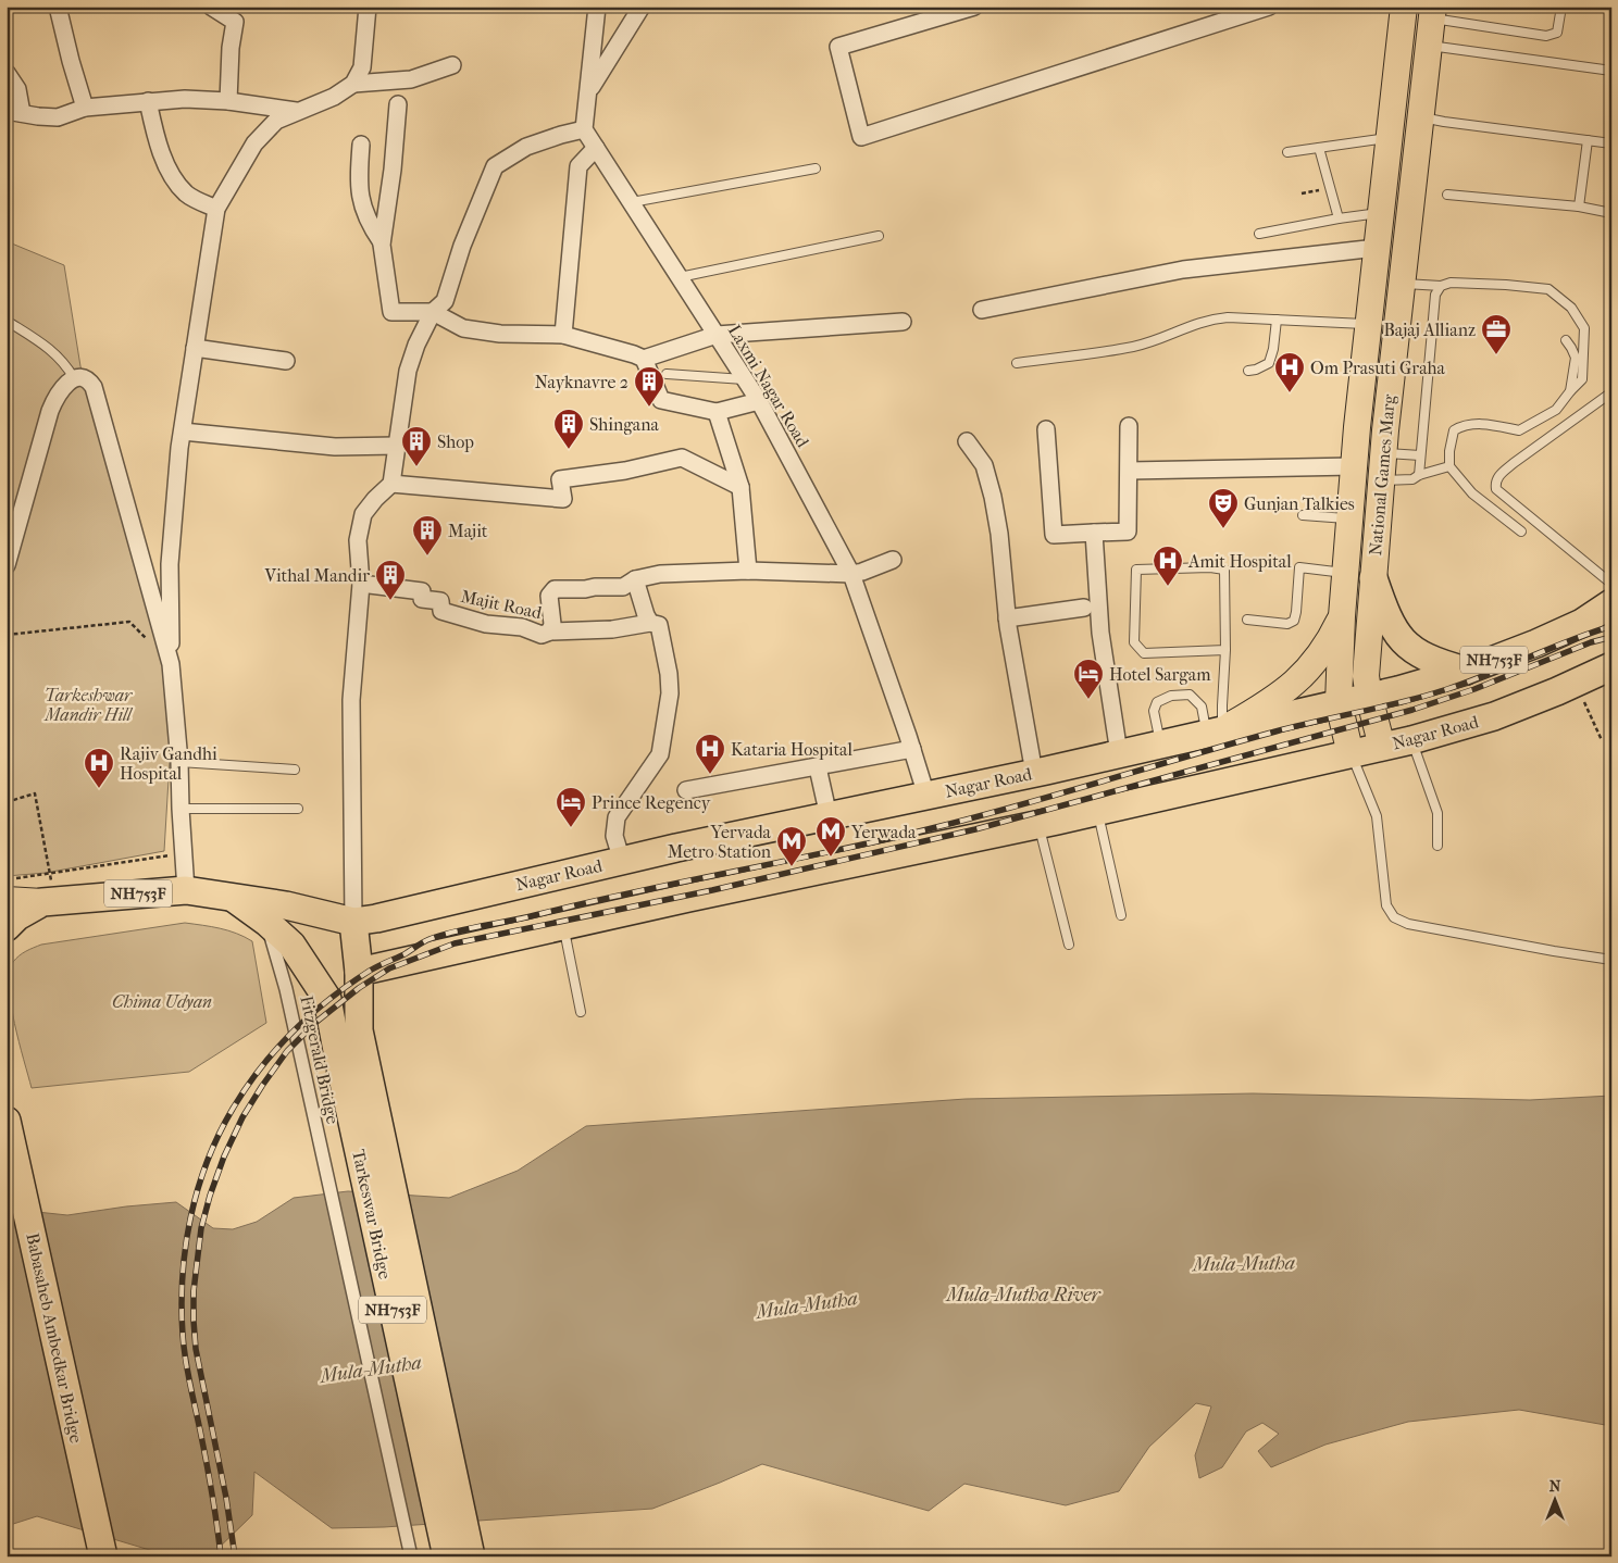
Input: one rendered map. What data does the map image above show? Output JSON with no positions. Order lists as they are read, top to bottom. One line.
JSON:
{"streets":{"highway":["NH753F","Nagar Road","Tarkeswar Bridge","Babasaheb Ambedkar Bridge"],"main road":["National Games Marg"],"street":["Laxmi Nagar Road","Majit Road","Fitzgerald Bridge"]},"crossings":[["Laxmi Nagar Road","Nagar Road"],["National Games Marg","Nagar Road"],["NH753F","Nagar Road"]],"water":["Mula-Mutha","Mula-Mutha River"],"parks":["Tarkeshwar Mandir Hill","Chima Udyan"],"places":{"office":["Bajaj Allianz"],"hospital":["Om Prasuti Graha","Amit Hospital","Kataria Hospital","Rajiv Gandhi Hospital"],"building":["Nayknavre 2","Shingana","Shop","Majit","Vithal Mandir"],"theatre":["Gunjan Talkies"],"hotel":["Hotel Sargam","Prince Regency"],"metro station":["Yerwada","Yervada Metro Station"]},"north":"top"}
